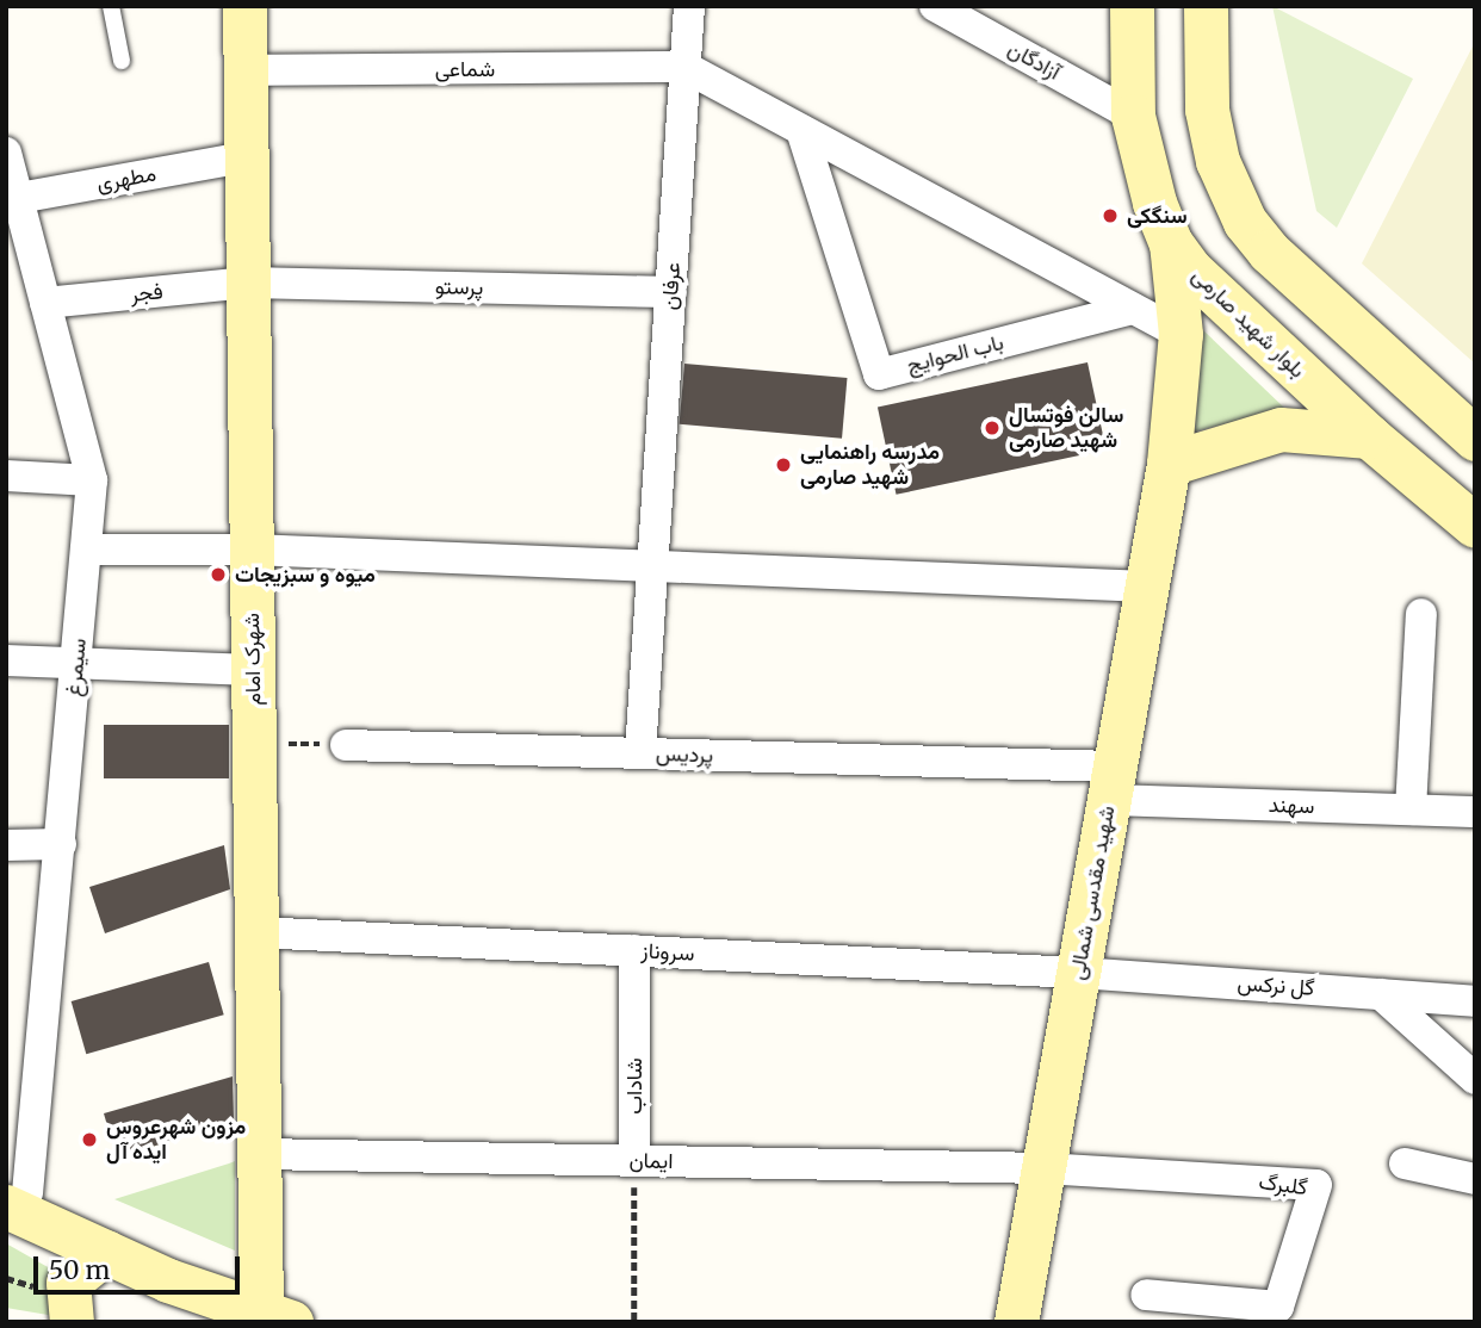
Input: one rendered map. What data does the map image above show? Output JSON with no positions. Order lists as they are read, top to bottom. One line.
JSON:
{"streets":{"street":["آزادگان","شماعی","مطهری","عرفان","پرستو","فجر","بلوار شهید صارمی","باب الحوایج","شهرک امام","سیمرغ","پردیس","سهند","شهید مقدسی شمالی","سروناز","گل نرکس","شاداب","ایمان","گلبرگ"]},"crossings":[["آزادگان","بلوار شهید صارمی"],["شماعی","عرفان"],["شماعی","شهرک امام"],["مطهری","شهرک امام"],["مطهری","سیمرغ"],["عرفان","پرستو"],["عرفان","پردیس"],["پرستو","فجر"],["پرستو","شهرک امام"],["فجر","شهرک امام"],["فجر","سیمرغ"],["بلوار شهید صارمی","شهید مقدسی شمالی"],["شهرک امام","سروناز"],["شهرک امام","ایمان"],["پردیس","سهند"],["پردیس","شهید مقدسی شمالی"],["سهند","شهید مقدسی شمالی"],["شهید مقدسی شمالی","سروناز"],["شهید مقدسی شمالی","گل نرکس"],["شهید مقدسی شمالی","ایمان"],["شهید مقدسی شمالی","گلبرگ"],["سروناز","گل نرکس"],["سروناز","شاداب"],["شاداب","ایمان"],["ایمان","گلبرگ"]],"places":["سنگکی","سالن فوتسال شهید صارمی","مدرسه راهنمایی شهید صارمی","میوه و سبزیجات","مزون شهرعروس ایده آل"],"scale_bar":"50 m"}
